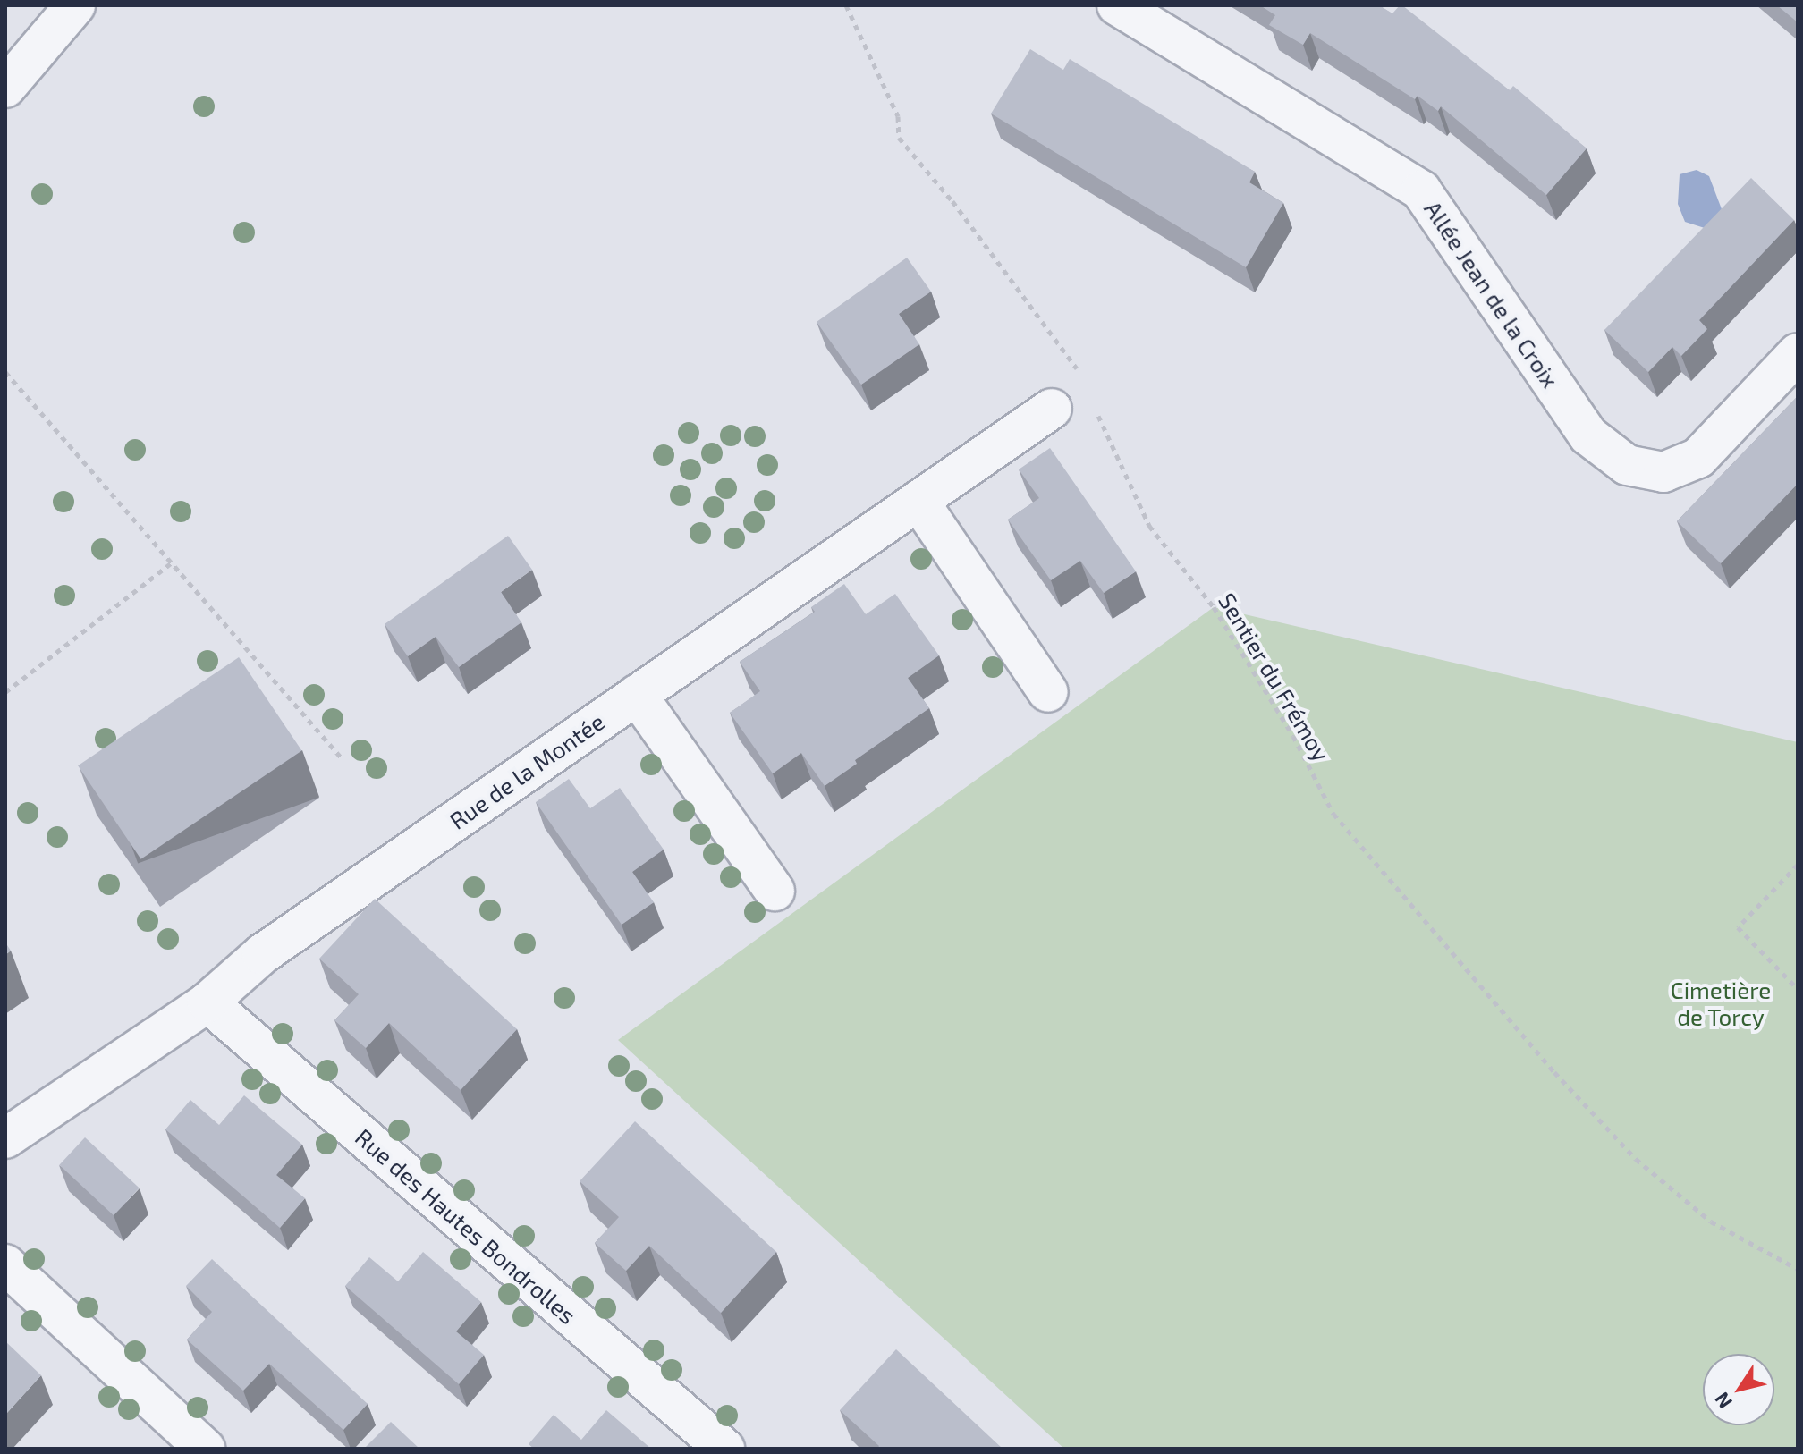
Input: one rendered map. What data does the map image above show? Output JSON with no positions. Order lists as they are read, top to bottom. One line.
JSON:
{"streets":{"street":["Allée Jean de la Croix","Rue de la Montée","Rue des Hautes Bondrolles"],"path":["Sentier du Frémoy"]},"crossings":[["Rue de la Montée","Rue des Hautes Bondrolles"]],"parks":["Cimetière de Torcy"],"north":"bottom left"}
